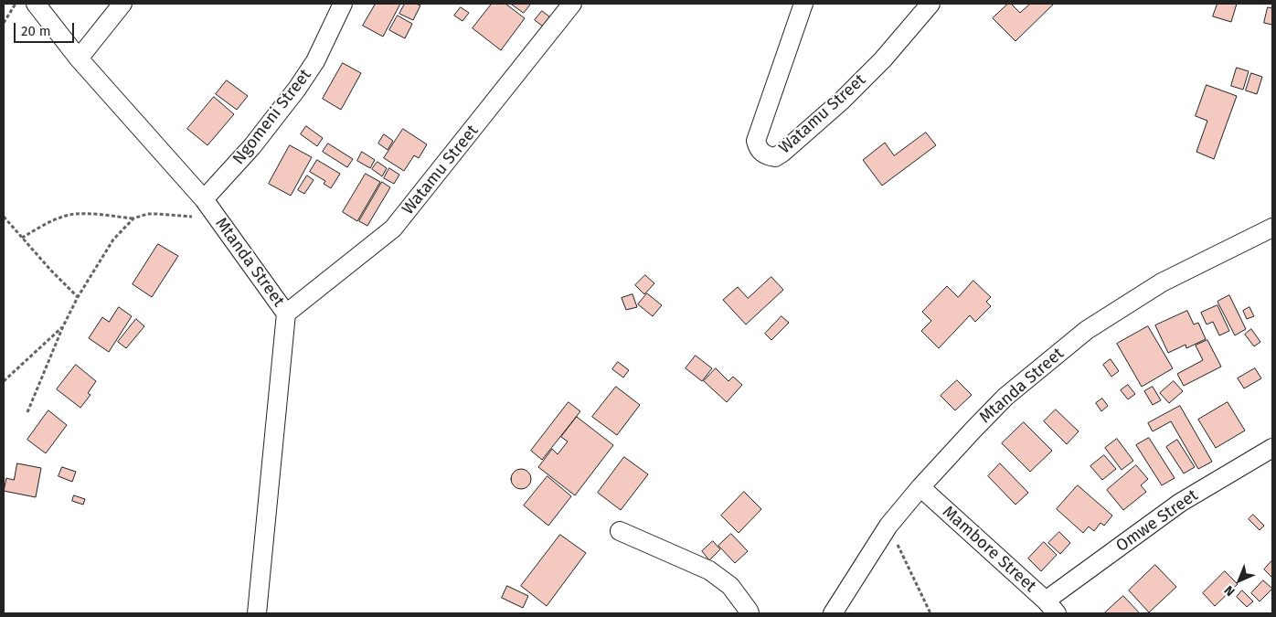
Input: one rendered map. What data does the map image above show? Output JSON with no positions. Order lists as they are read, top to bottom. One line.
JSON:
{"streets":{"street":["Watamu Street","Ngomeni Street","Mtanda Street","Omwe Street","Mambore Street"]},"crossings":[["Watamu Street","Mtanda Street"],["Ngomeni Street","Mtanda Street"],["Mtanda Street","Mambore Street"],["Omwe Street","Mambore Street"]],"scale_bar":"20 m","north":"bottom left"}
